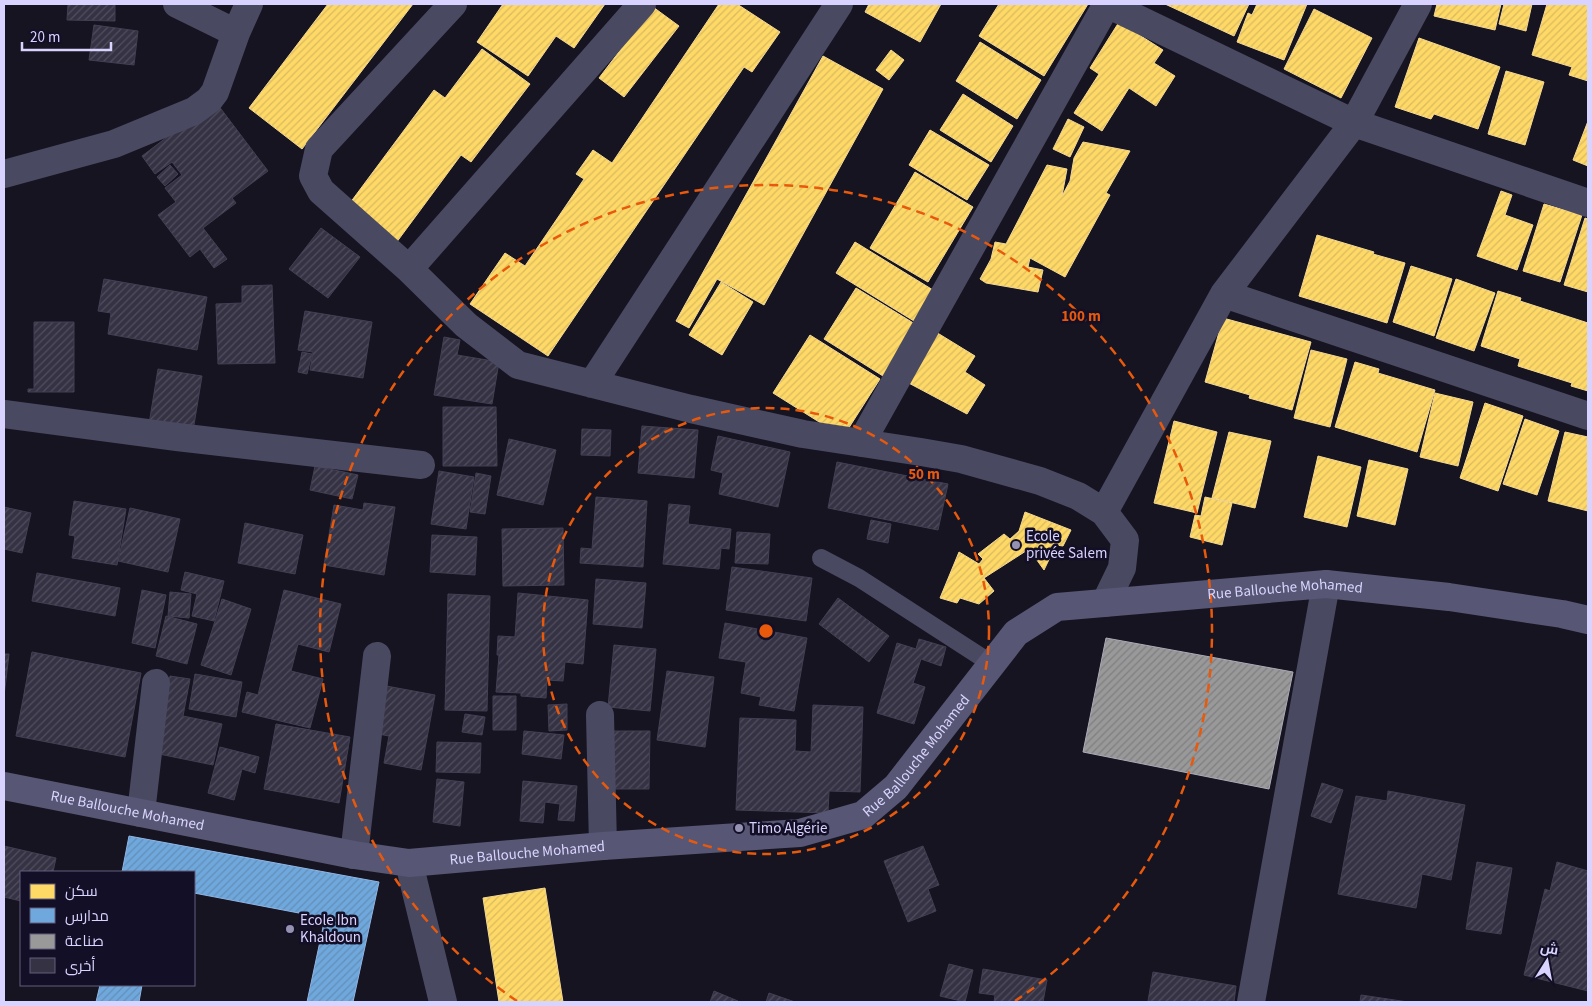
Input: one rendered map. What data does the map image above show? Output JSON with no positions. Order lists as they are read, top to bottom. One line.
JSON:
{"streets":{"street":["Rue Ballouche Mohamed"]},"places":["Ecole privée Salem","Timo Algérie","Ecole Ibn Khaldoun"],"legend":["سكن","مدارس","صناعة","أخرى"],"scale_bar":"20 m","north":"top","rings":["100 m","50 m"]}
